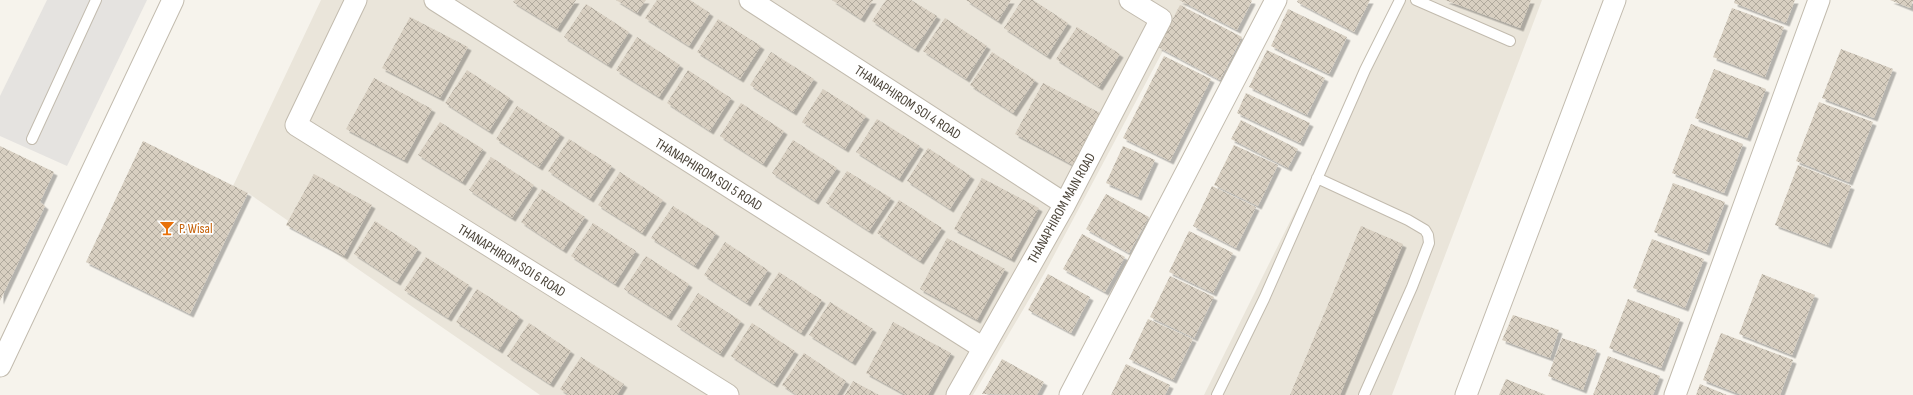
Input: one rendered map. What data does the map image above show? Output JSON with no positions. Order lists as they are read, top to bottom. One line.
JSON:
{"streets":{"street":["THANAPHIROM SOI 4 ROAD","THANAPHIROM SOI 5 ROAD","THANAPHIROM MAIN ROAD","THANAPHIROM SOI 6 ROAD"]},"crossings":[["THANAPHIROM SOI 4 ROAD","THANAPHIROM MAIN ROAD"],["THANAPHIROM SOI 5 ROAD","THANAPHIROM MAIN ROAD"]],"places":{"bar":["P. Wisal"]}}
